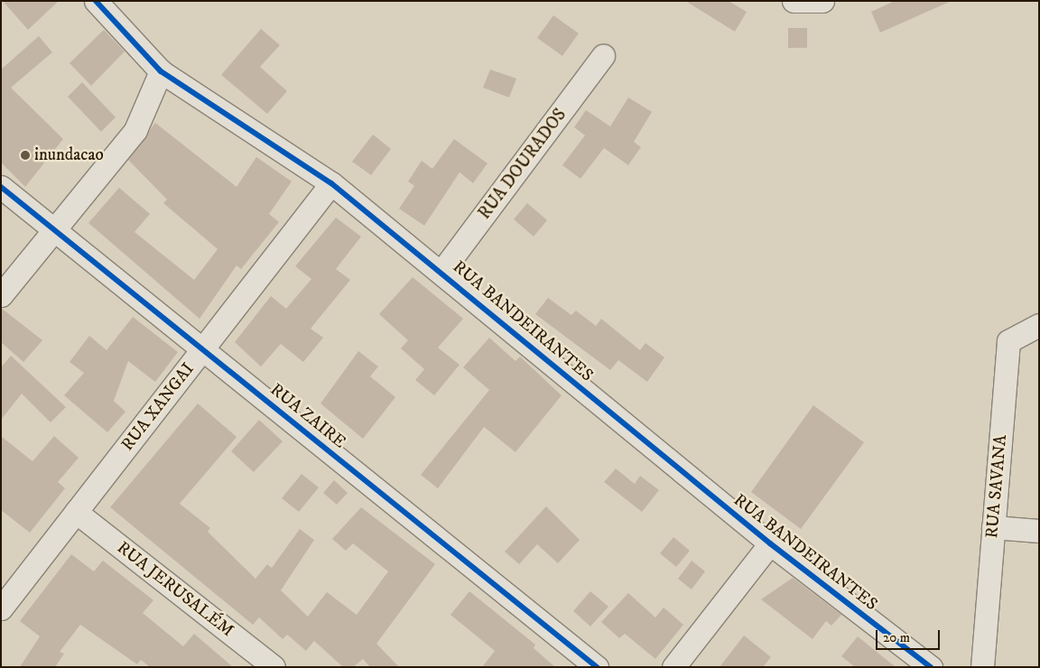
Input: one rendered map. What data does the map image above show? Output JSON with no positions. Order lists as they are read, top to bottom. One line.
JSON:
{"streets":{"street":["RUA DOURADOS","RUA BANDEIRANTES","RUA XANGAI","RUA ZAIRE","RUA SAVANA","RUA JERUSALÉM"]},"crossings":[["RUA DOURADOS","RUA BANDEIRANTES"],["RUA BANDEIRANTES","RUA XANGAI"],["RUA XANGAI","RUA ZAIRE"],["RUA XANGAI","RUA JERUSALÉM"]],"places":["inundacao"],"scale_bar":"20 m"}
